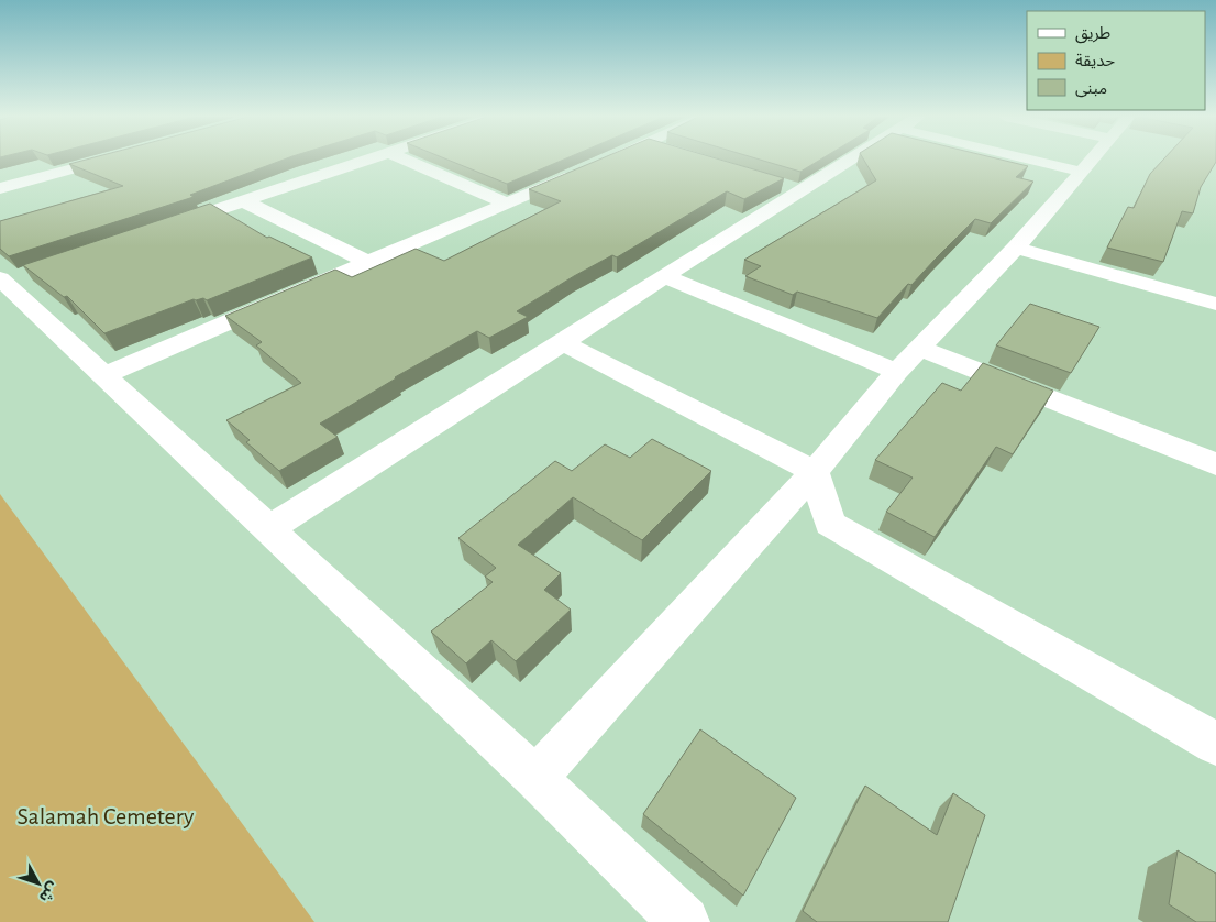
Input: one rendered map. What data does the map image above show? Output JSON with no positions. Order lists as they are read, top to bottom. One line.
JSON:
{"parks":["Salamah Cemetery"],"legend":["طريق","حديقة","مبنى"],"north":"bottom right"}
